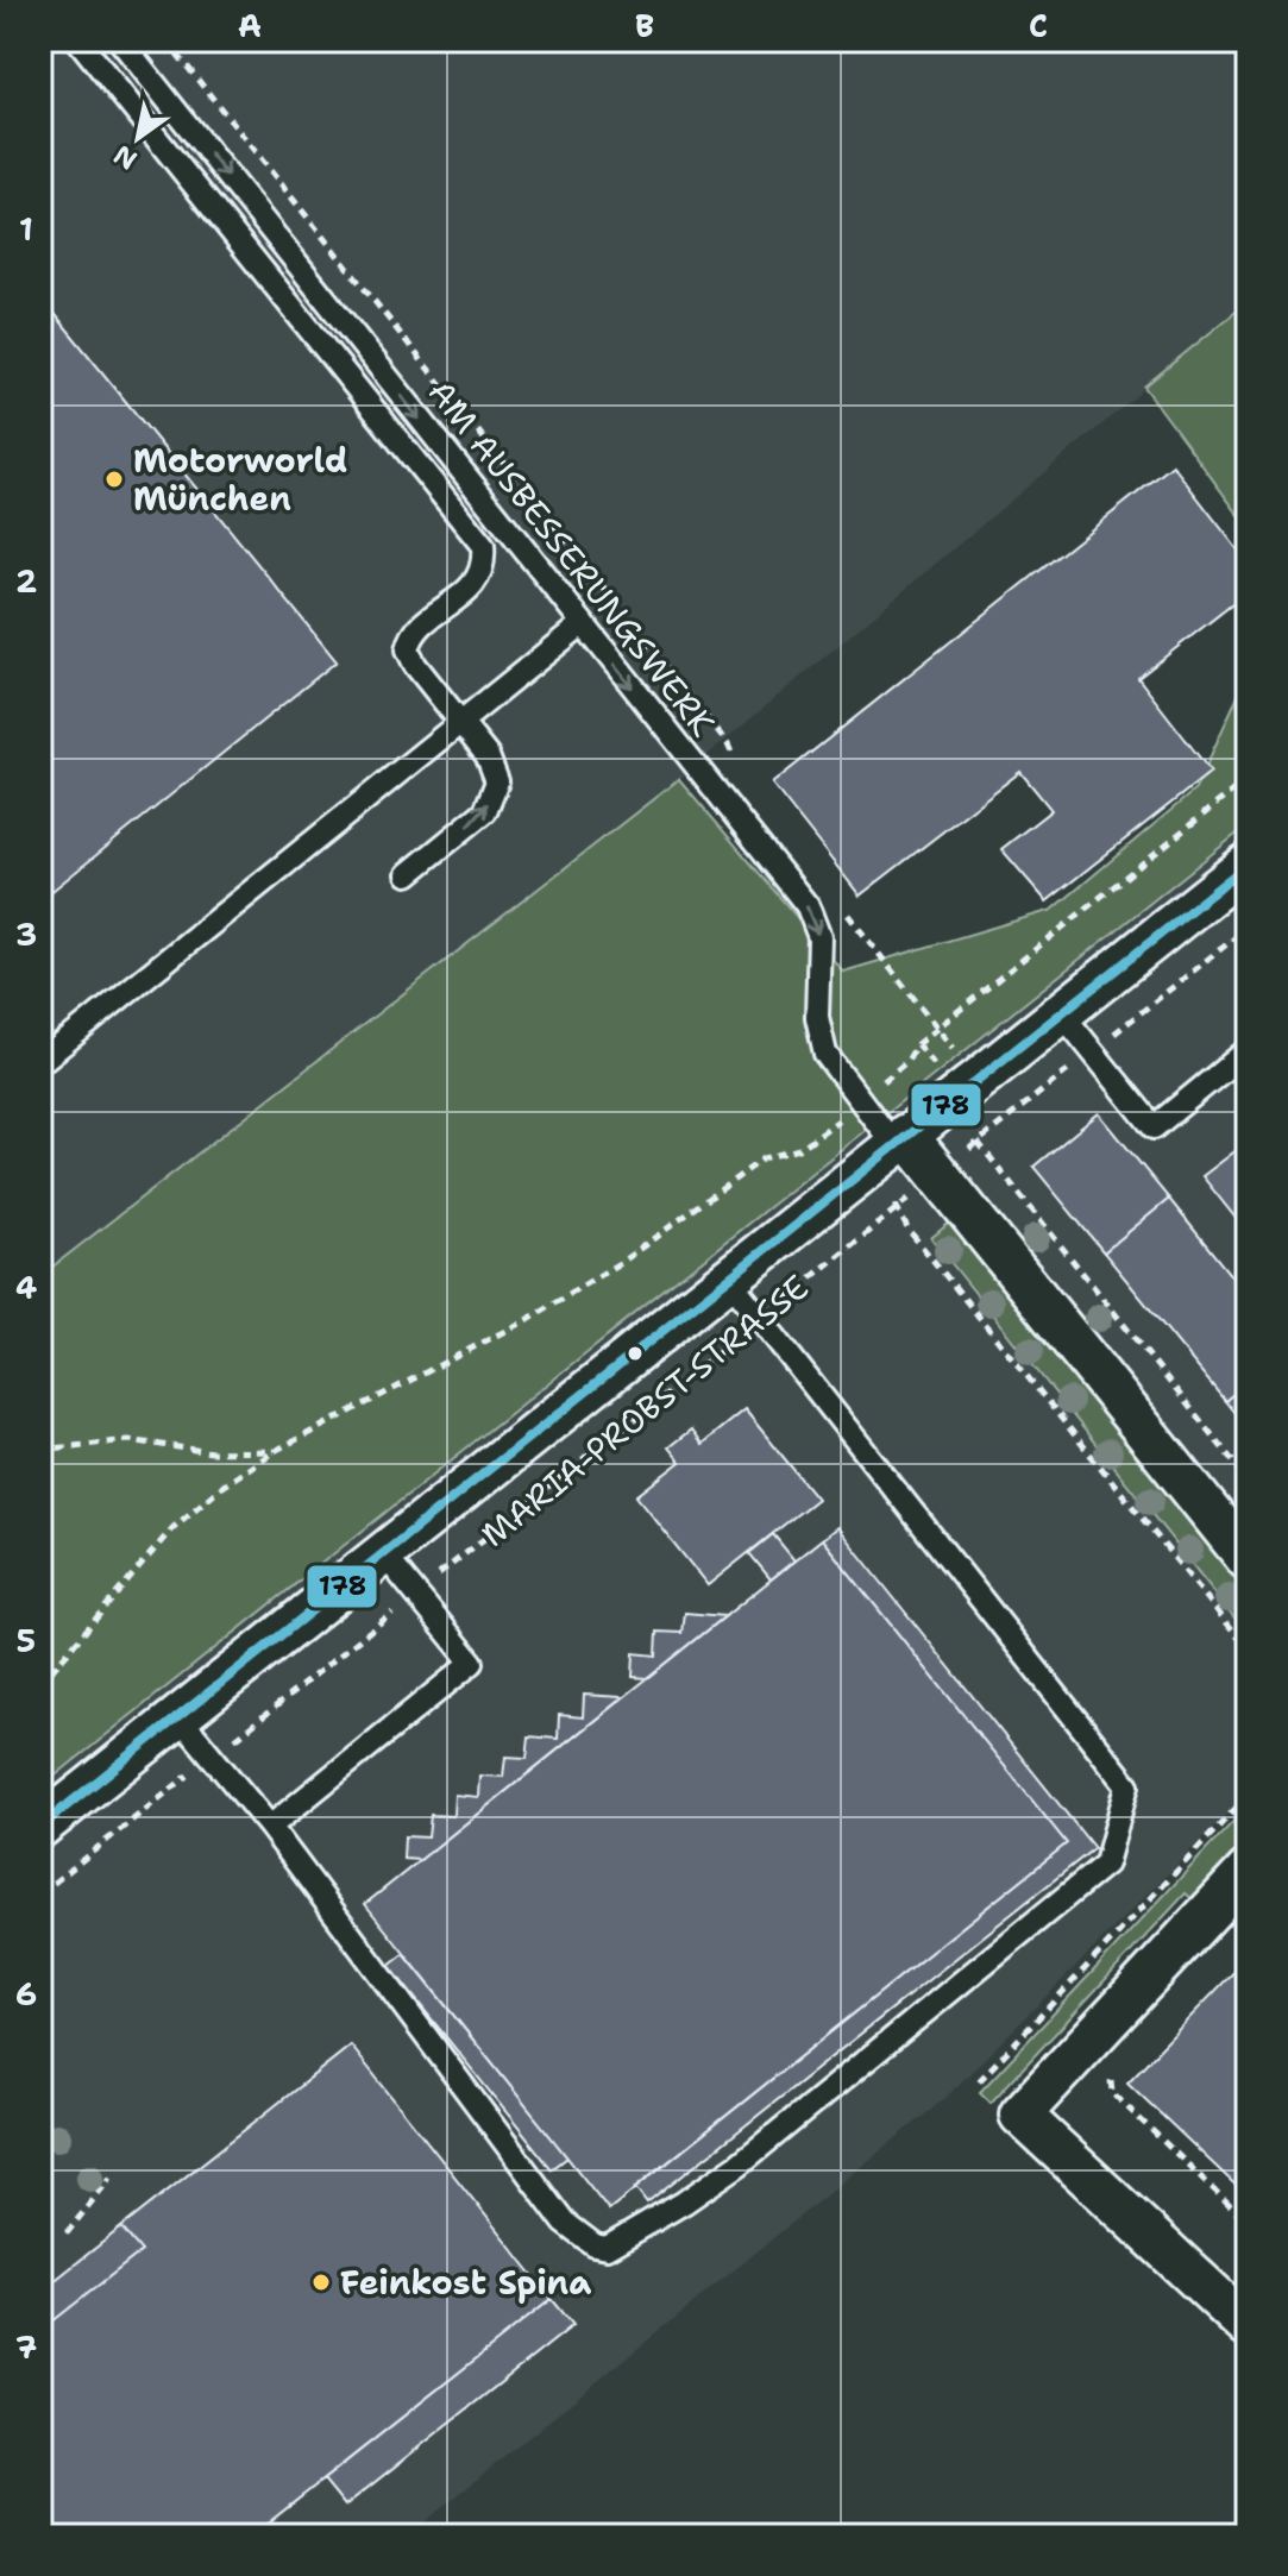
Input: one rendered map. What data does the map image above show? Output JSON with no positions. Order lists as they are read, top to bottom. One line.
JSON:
{"streets":{"street":["MARIA-PROBST-STRASSE"],"lane":["AM AUSBESSERUNGSWERK"]},"crossings":[["AM AUSBESSERUNGSWERK","MARIA-PROBST-STRASSE"]],"one_way":["AM AUSBESSERUNGSWERK"],"places":["Motorworld München","Feinkost Spina"],"lines":["transit line 178"],"north":"bottom left","grid":{"columns":["A","B","C"],"rows":["1","2","3","4","5","6","7"]}}
